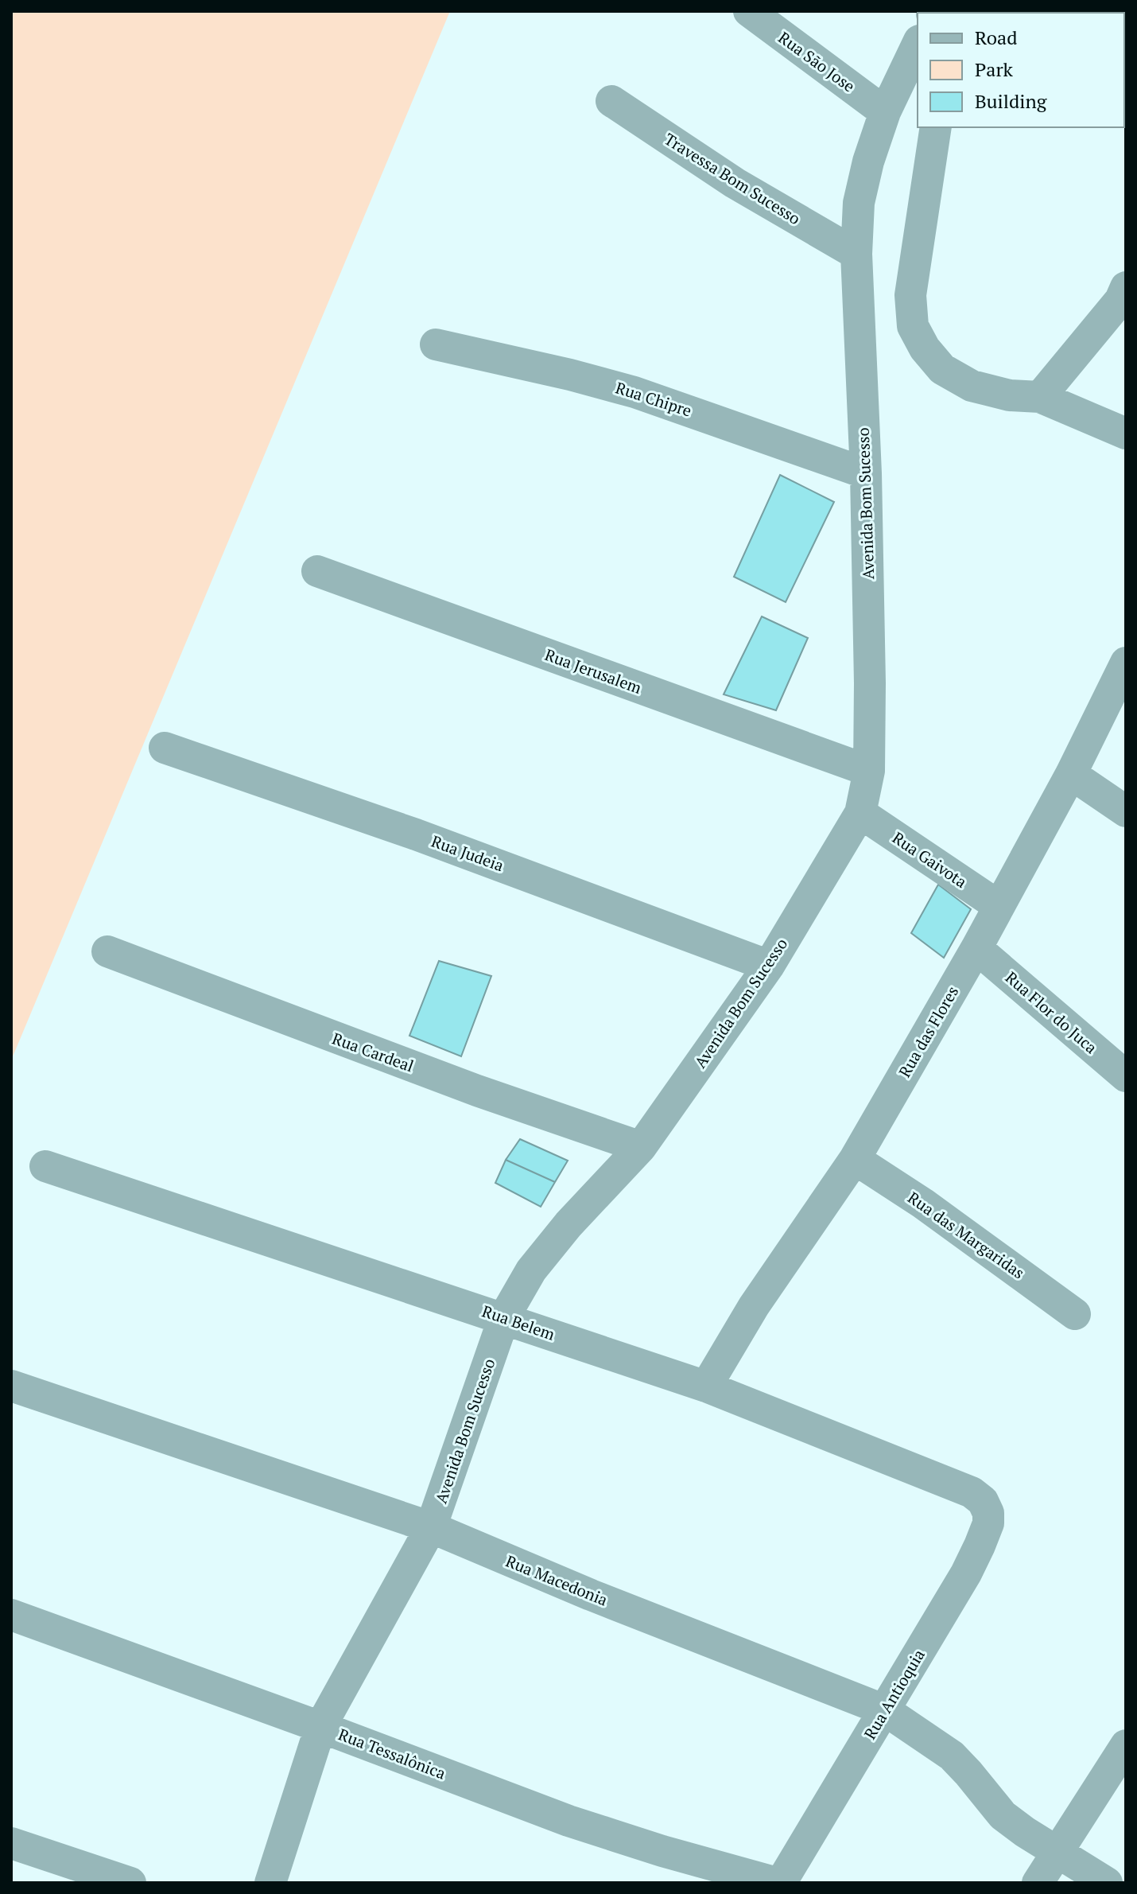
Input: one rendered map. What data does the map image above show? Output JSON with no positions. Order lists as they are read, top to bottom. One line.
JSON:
{"streets":{"street":["Rua São Jose","Travessa Bom Sucesso","Rua Chipre","Avenida Bom Sucesso","Rua Jerusalem","Rua Judeia","Rua Gaivota","Rua Flor do Juca","Rua das Flores","Rua Cardeal","Rua das Margaridas","Rua Belem","Rua Macedonia","Rua Antioquia","Rua Tessalônica"]},"crossings":[["Rua São Jose","Avenida Bom Sucesso"],["Travessa Bom Sucesso","Avenida Bom Sucesso"],["Rua Chipre","Avenida Bom Sucesso"],["Avenida Bom Sucesso","Rua Jerusalem"],["Avenida Bom Sucesso","Rua Judeia"],["Avenida Bom Sucesso","Rua Gaivota"],["Avenida Bom Sucesso","Rua Cardeal"],["Avenida Bom Sucesso","Rua Belem"],["Avenida Bom Sucesso","Rua Macedonia"],["Avenida Bom Sucesso","Rua Tessalônica"],["Rua Gaivota","Rua das Flores"],["Rua Flor do Juca","Rua das Flores"],["Rua das Flores","Rua das Margaridas"],["Rua das Flores","Rua Belem"],["Rua Belem","Rua Antioquia"],["Rua Macedonia","Rua Antioquia"],["Rua Antioquia","Rua Tessalônica"]],"legend":["Road","Park","Building"]}
